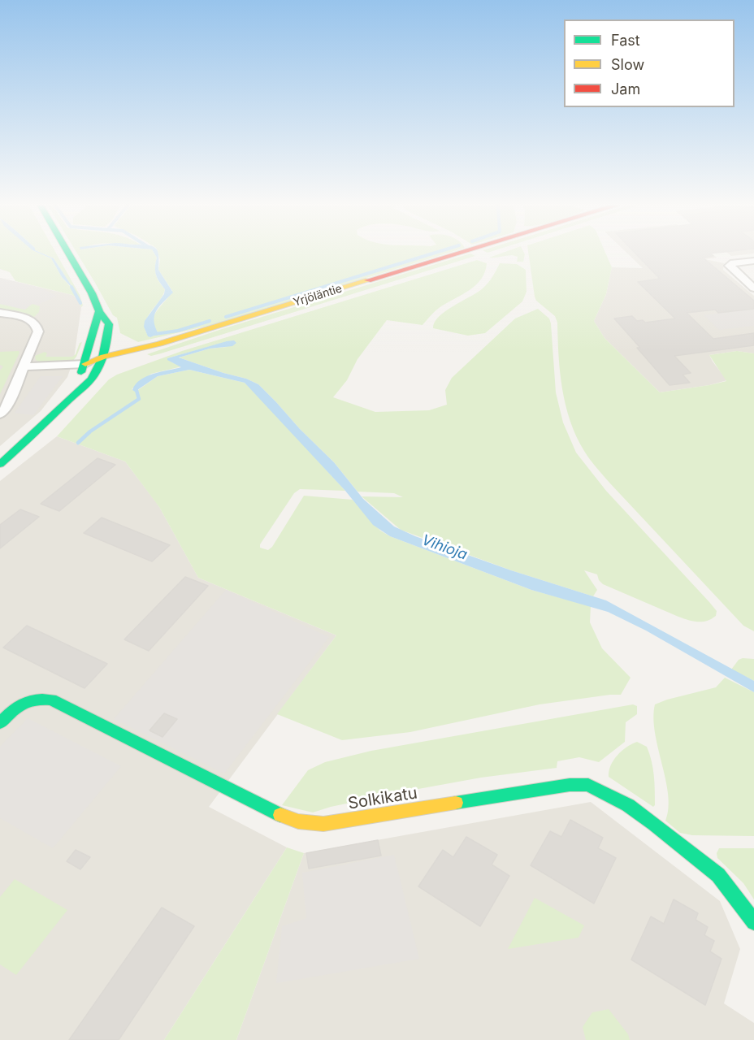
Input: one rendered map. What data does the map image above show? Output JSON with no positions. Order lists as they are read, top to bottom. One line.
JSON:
{"streets":{"main road":["Yrjöläntie","Solkikatu"]},"water":["Vihioja"],"legend":["Fast","Slow","Jam"]}
